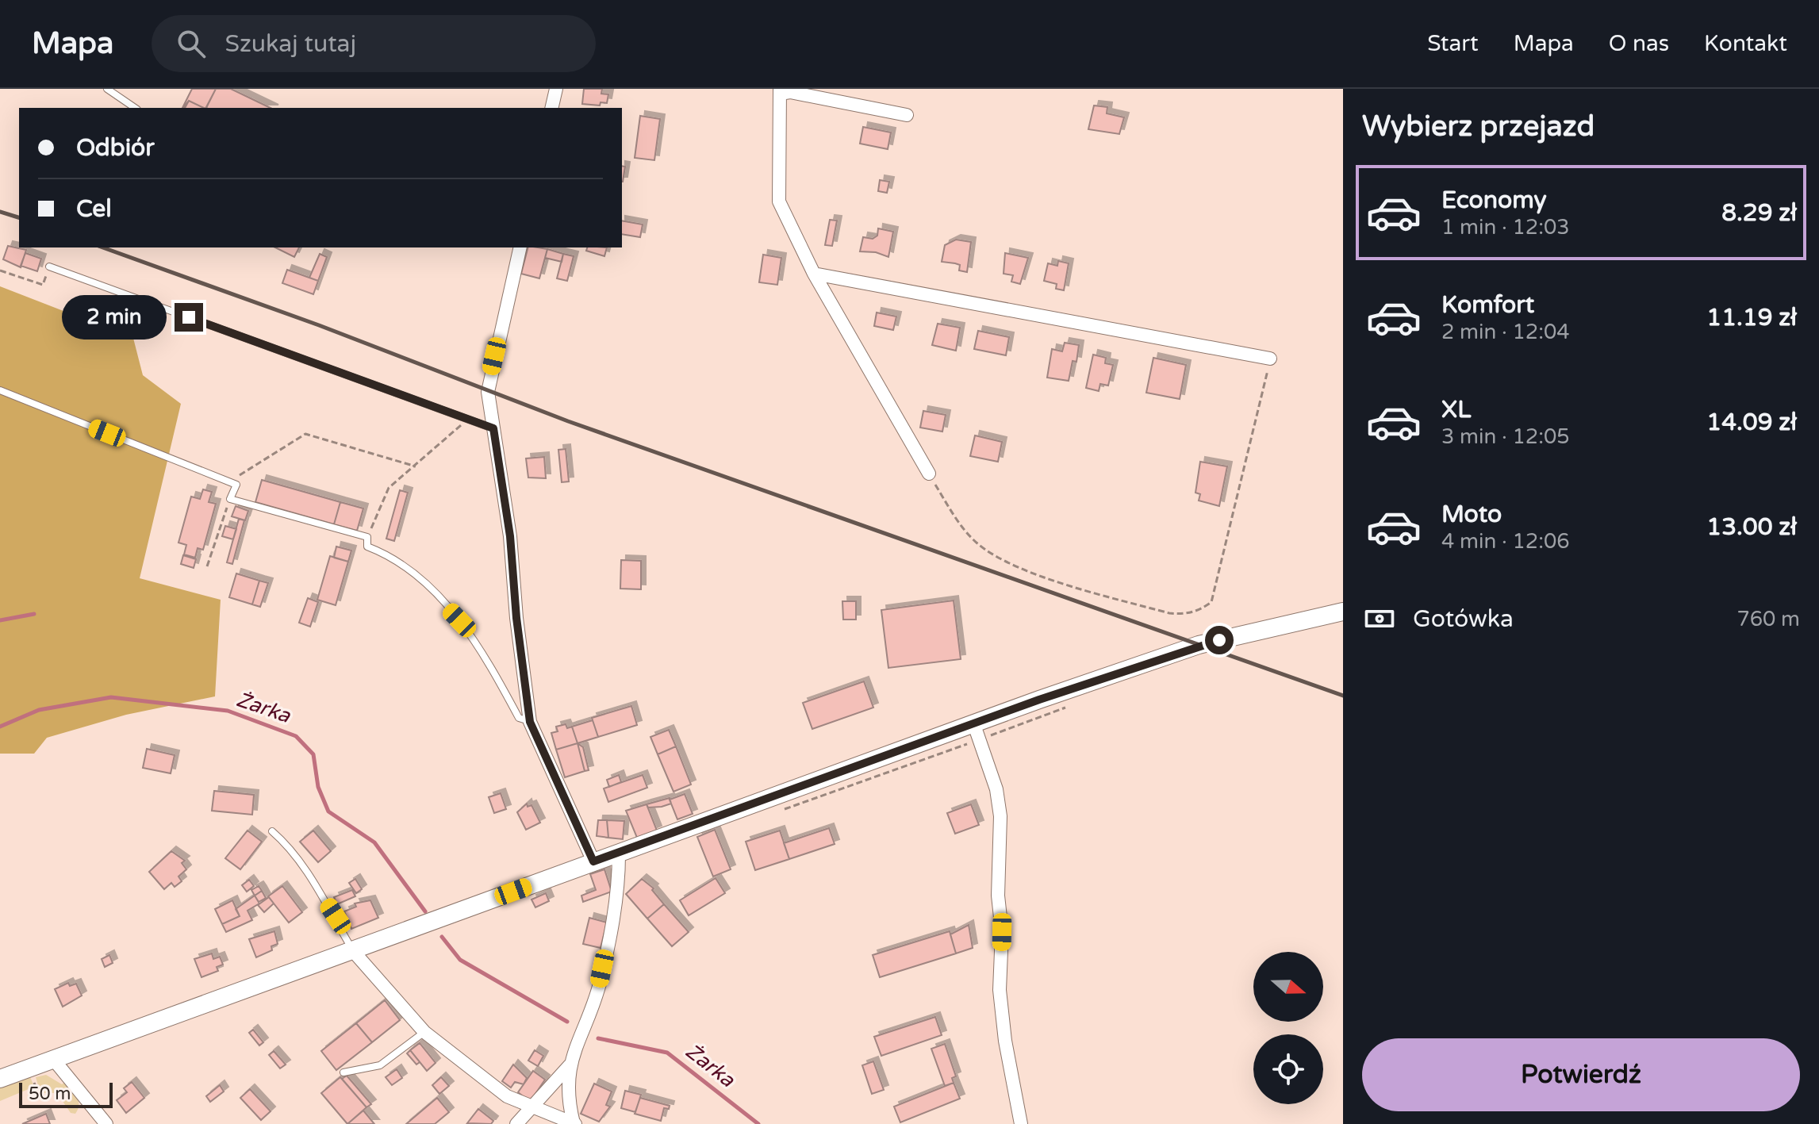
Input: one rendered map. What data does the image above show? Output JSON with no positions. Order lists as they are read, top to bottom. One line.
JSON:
{"water":["Żarka"],"scale_bar":"50 m","north":"right","page":{"header":"Mapa","search":"Szukaj tutaj","nav":["Start","Mapa","O nas","Kontakt"],"heading":"Wybierz przejazd","banner":["Odbiór","Cel"],"list":[{"name":"Economy","note":"1 min · 12:03","value":"8.29 zł"},{"name":"Komfort","note":"2 min · 12:04","value":"11.19 zł"},{"name":"XL","note":"3 min · 12:05","value":"14.09 zł"},{"name":"Moto","note":"4 min · 12:06","value":"13.00 zł"}],"bubble":"2 min","pay":["Gotówka","760 m"],"buttons":"Potwierdź","scale":"50 m"}}
